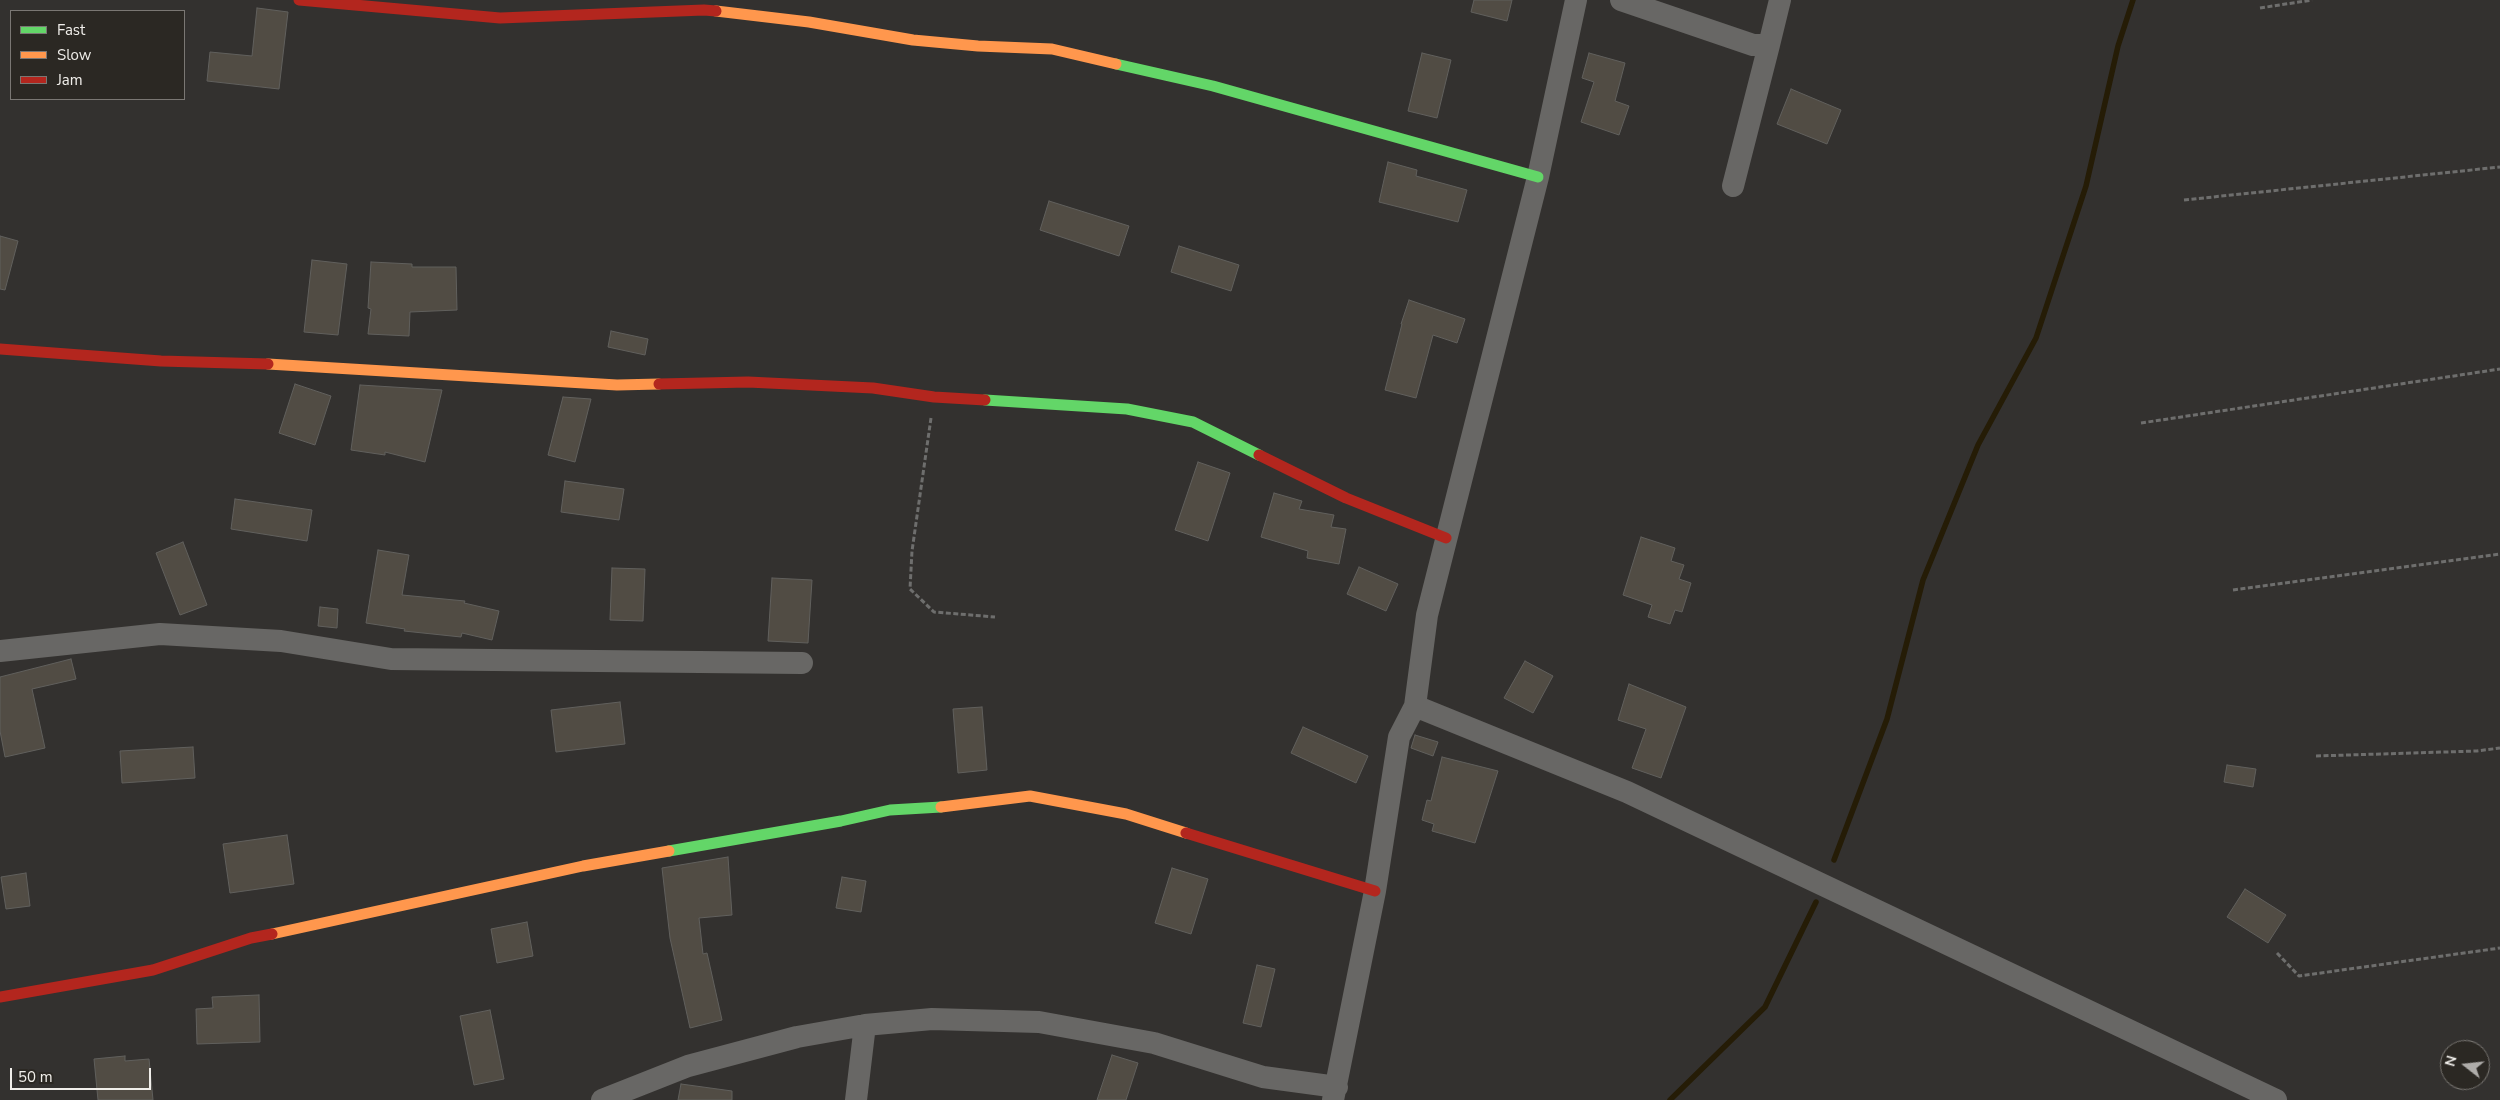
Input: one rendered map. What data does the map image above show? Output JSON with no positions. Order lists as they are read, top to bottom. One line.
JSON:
{"legend":["Fast","Slow","Jam"],"scale_bar":"50 m","north":"left"}
